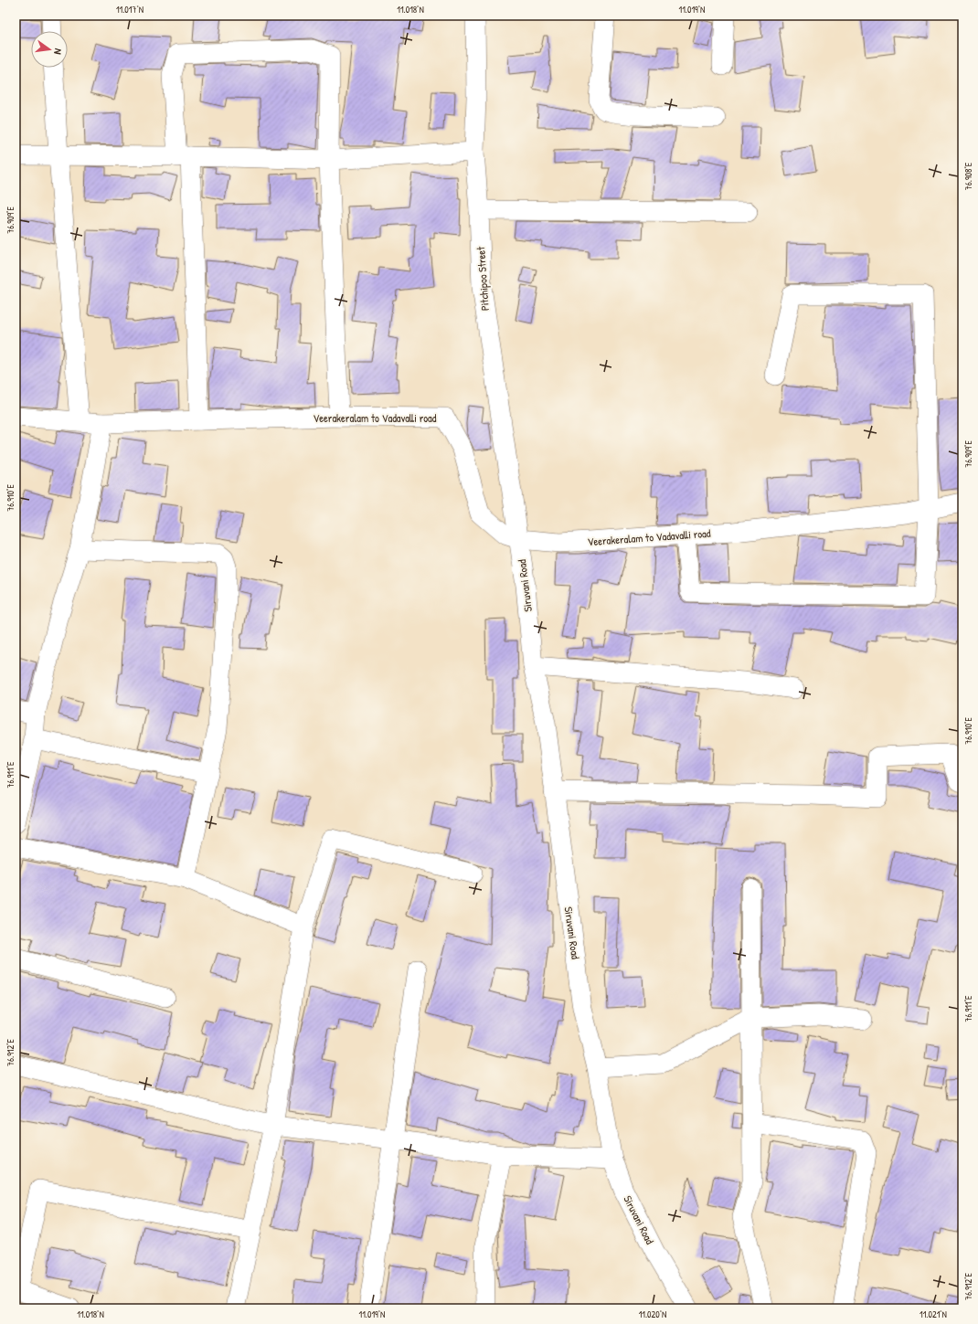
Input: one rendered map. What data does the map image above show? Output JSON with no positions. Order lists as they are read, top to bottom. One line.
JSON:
{"streets":{"street":["Pitchipoo Street","Veerakeralam to Vadavalli road","Siruvani Road"]},"crossings":[["Pitchipoo Street","Veerakeralam to Vadavalli road"],["Pitchipoo Street","Siruvani Road"],["Veerakeralam to Vadavalli road","Siruvani Road"]],"north":"right","coordinates":["11.017°N","11.018°N","11.019°N","76.908°E","76.909°E","76.910°E","76.911°E","76.912°E","11.020°N","11.021°N"]}
